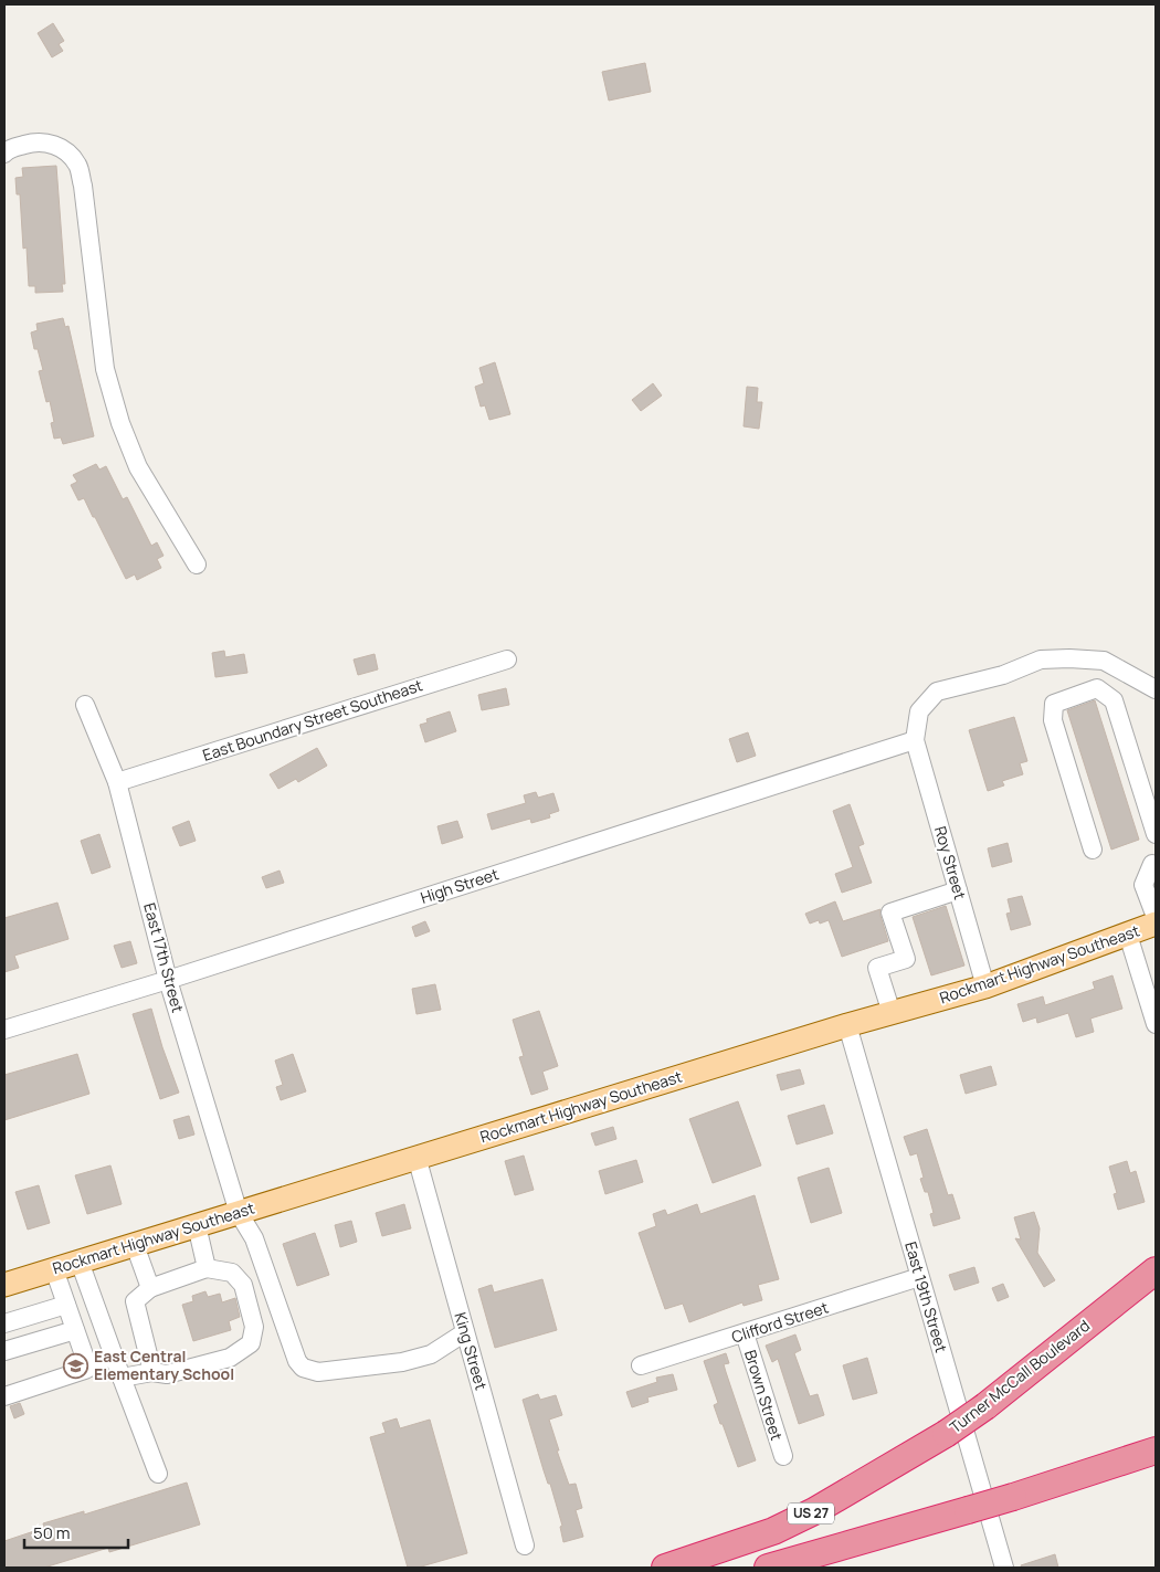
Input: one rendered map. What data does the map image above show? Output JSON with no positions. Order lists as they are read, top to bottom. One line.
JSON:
{"streets":{"highway":["Turner McCall Boulevard","US 27"],"main road":["Rockmart Highway Southeast"],"street":["East Boundary Street Southeast","Roy Street","High Street","East 17th Street","East 19th Street","Clifford Street","King Street","Brown Street"]},"crossings":[["East Boundary Street Southeast","East 17th Street"],["Roy Street","High Street"],["Roy Street","Rockmart Highway Southeast"],["High Street","East 17th Street"],["East 17th Street","Rockmart Highway Southeast"],["East 17th Street","King Street"],["Rockmart Highway Southeast","East 19th Street"],["Rockmart Highway Southeast","King Street"],["East 19th Street","Clifford Street"],["Clifford Street","Brown Street"]],"places":{"school or university":["East Central Elementary School"]},"scale_bar":"50 m"}
